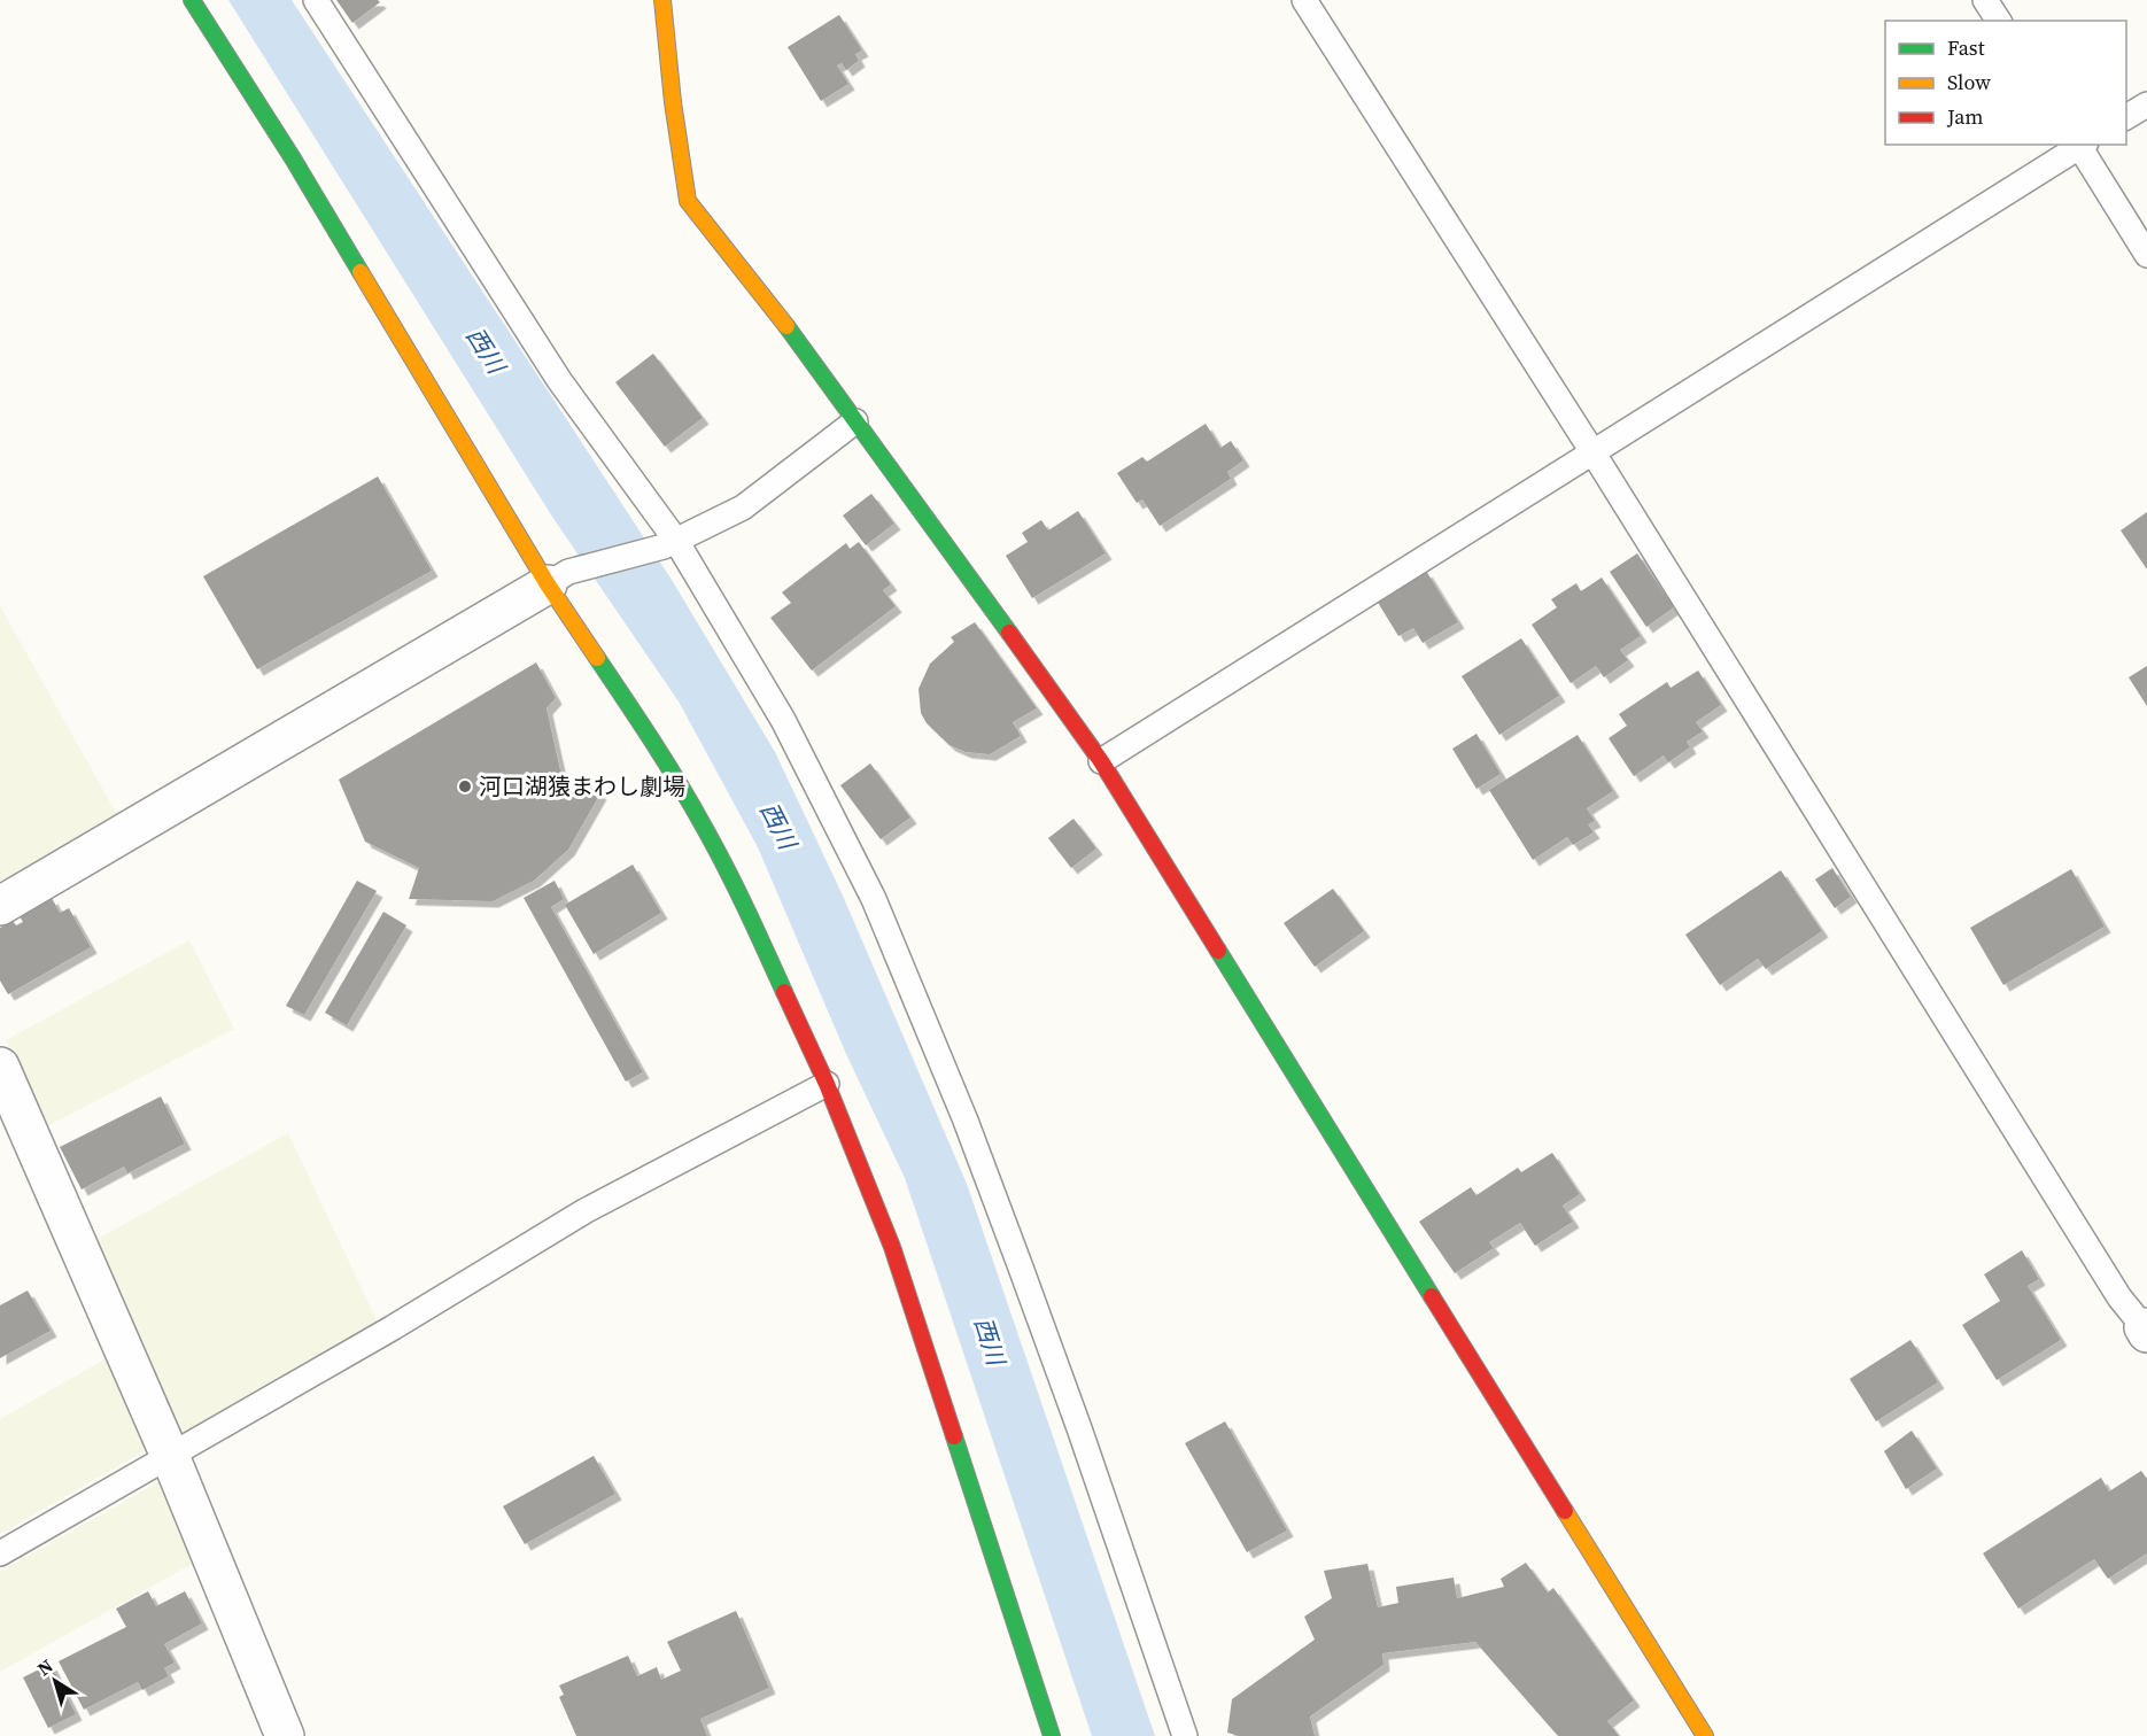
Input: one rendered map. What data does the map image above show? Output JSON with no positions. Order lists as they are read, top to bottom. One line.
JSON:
{"water":["西川"],"places":["河口湖猿まわし劇場"],"legend":["Fast","Slow","Jam"],"north":"top left"}
